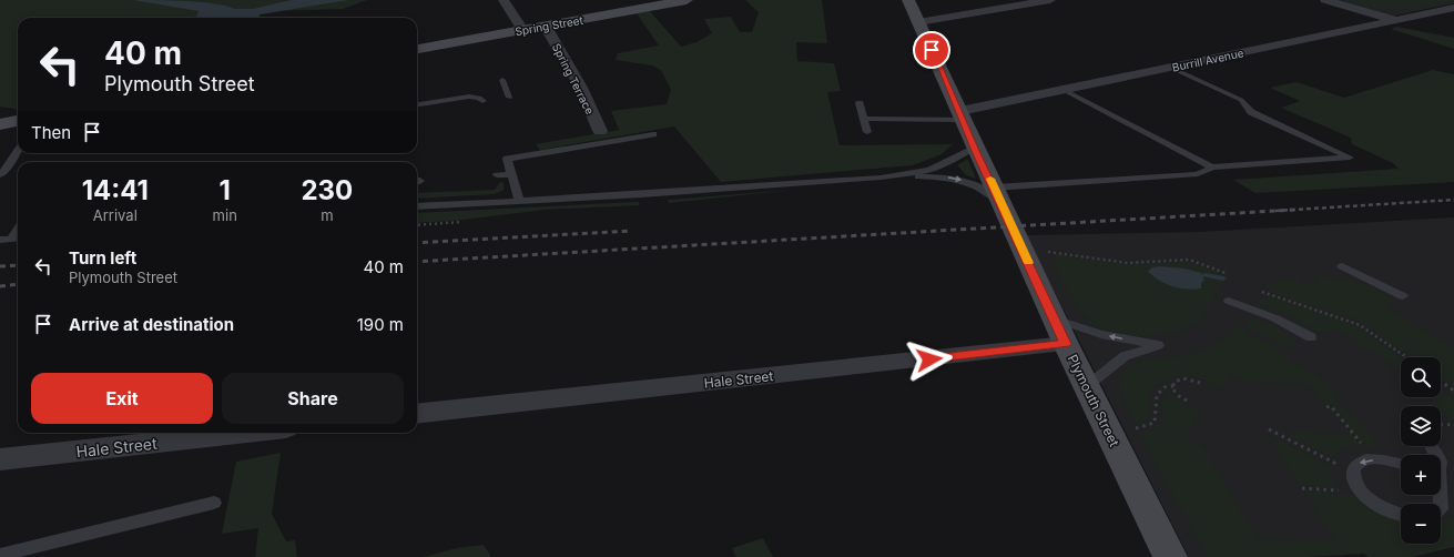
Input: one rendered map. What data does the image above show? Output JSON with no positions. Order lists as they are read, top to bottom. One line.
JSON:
{"streets":{"main road":["Spring Street","Plymouth Street"],"street":["Burrill Avenue","Spring Terrace","Hale Street"]},"crossings":[["Spring Street","Spring Terrace"],["Burrill Avenue","Plymouth Street"],["Hale Street","Plymouth Street"]],"page":{"turn":["40 m","Plymouth Street"],"then":"Then","eta":["14:41","Arrival","1","min","230","m"],"list":[{"name":"Turn left","note":"Plymouth Street","value":"40 m"},{"name":"Arrive at destination","value":"190 m"}],"map_buttons":["+","−"],"buttons":["Exit","Share"]}}
